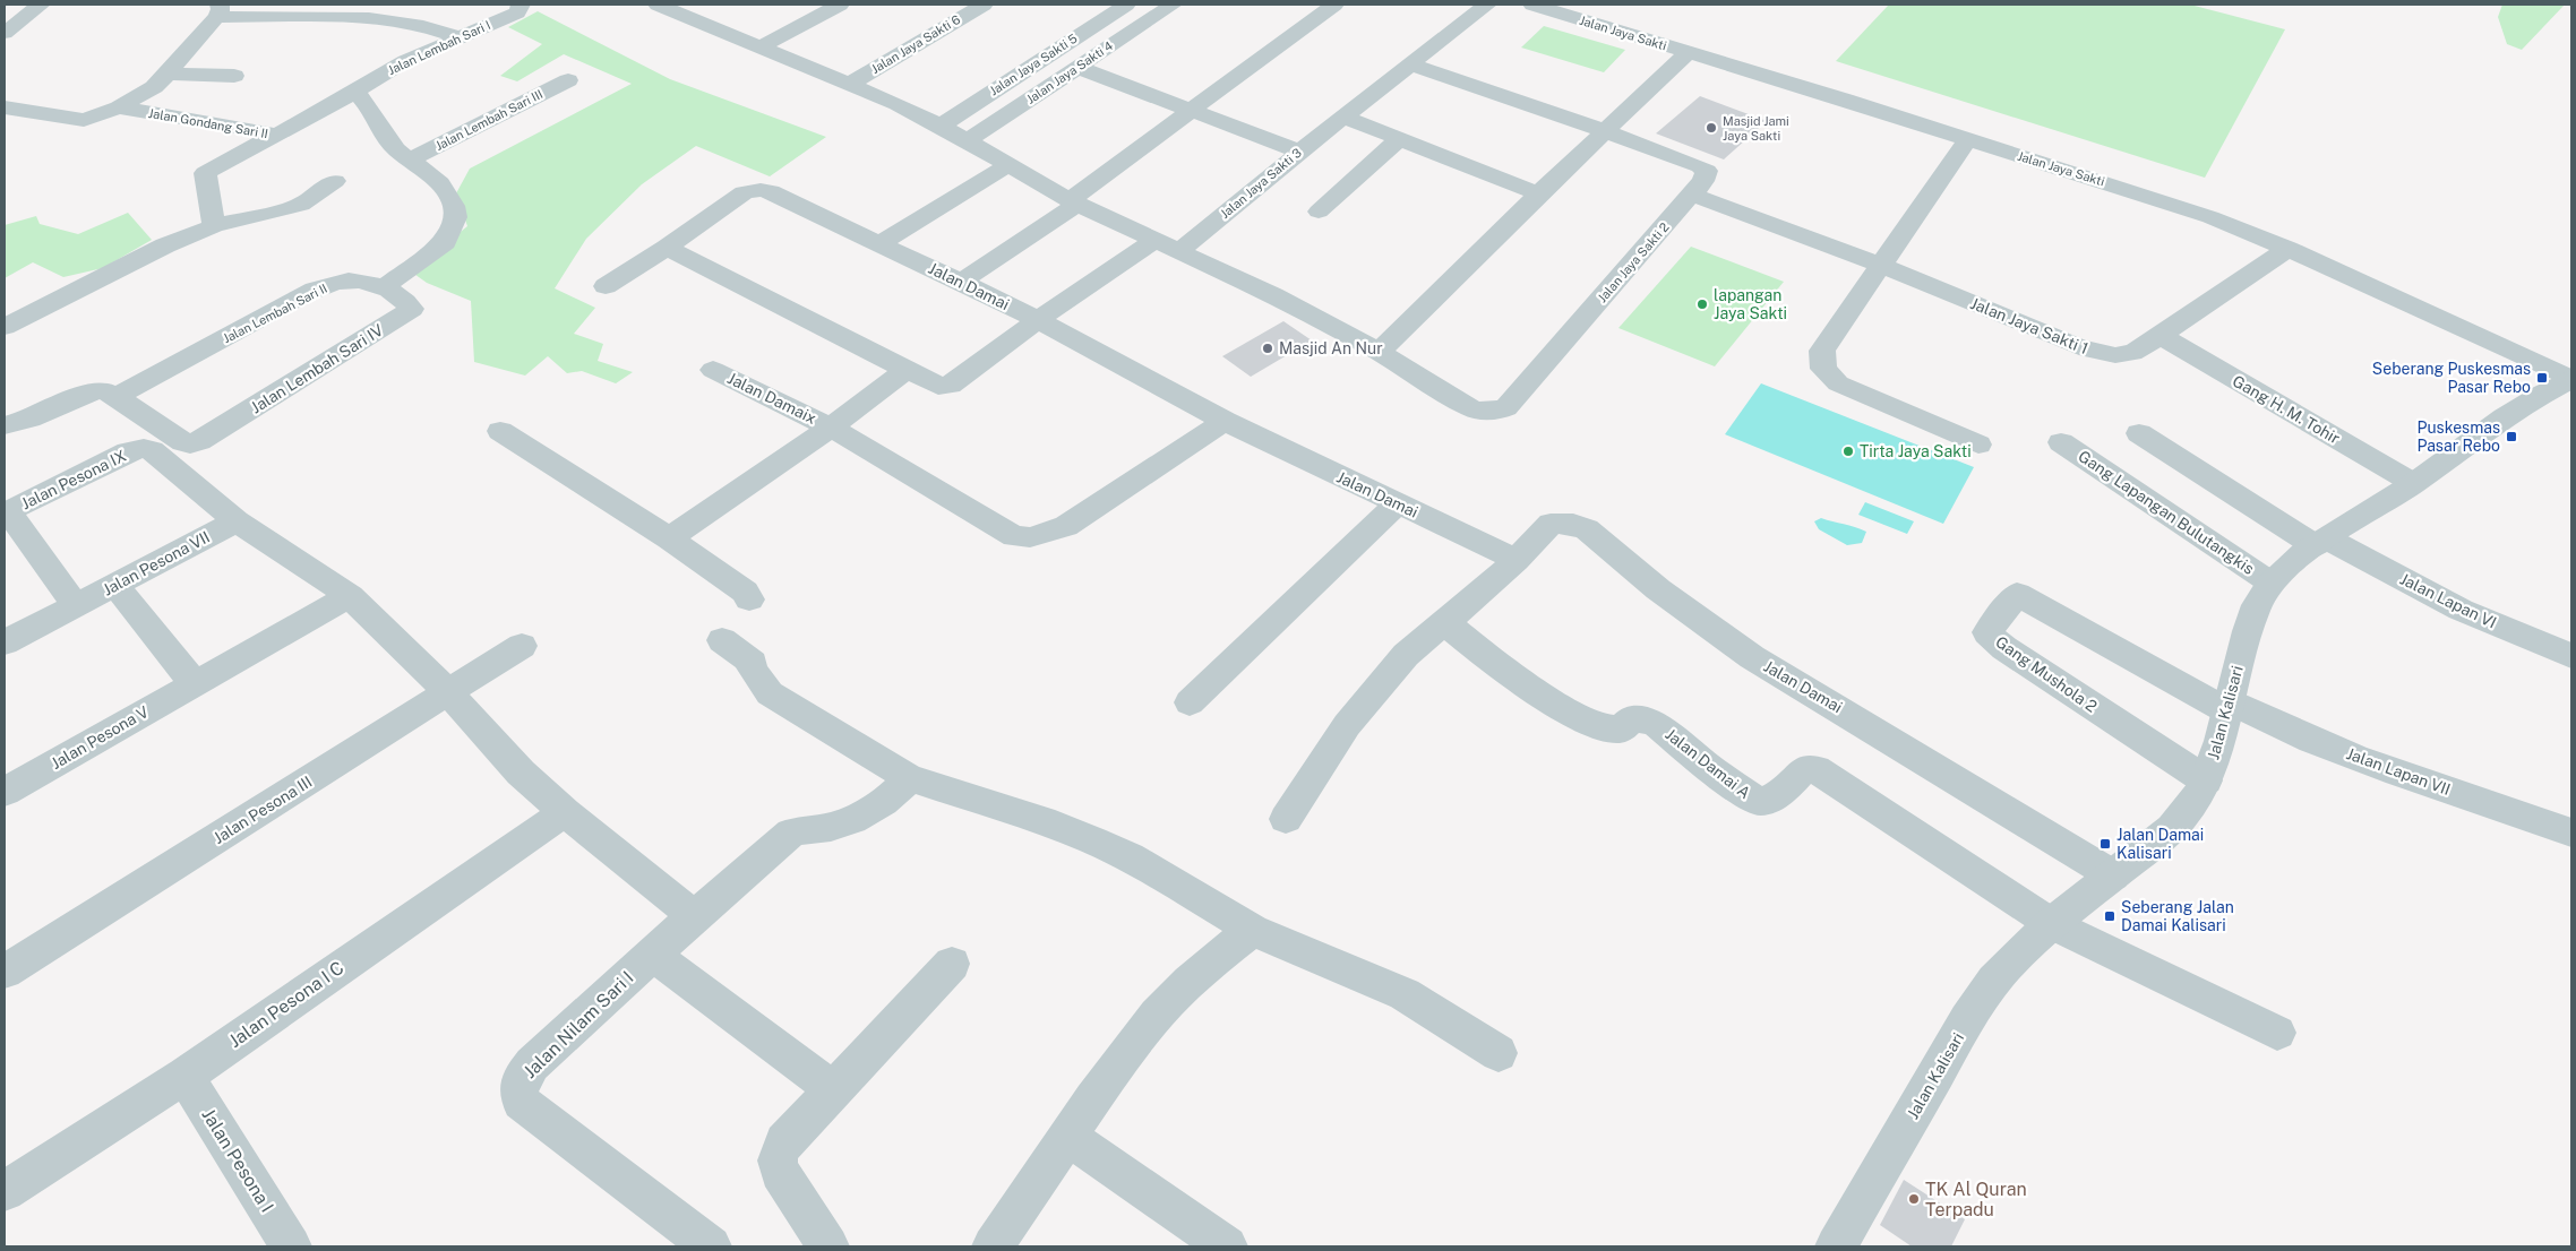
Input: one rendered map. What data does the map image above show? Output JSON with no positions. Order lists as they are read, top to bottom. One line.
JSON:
{"streets":{"street":["Jalan Jaya Sakti","Jalan Jaya Sakti 6","Jalan Lembah Sari I","Jalan Jaya Sakti 5","Jalan Jaya Sakti 4","Jalan Lembah Sari III","Jalan Gondang Sari II","Jalan Jaya Sakti 3","Jalan Jaya Sakti 2","Jalan Damai","Jalan Lembah Sari II","Jalan Jaya Sakti 1","Jalan Lembah Sari IV","Jalan Damaix","Gang H. M. Tohir","Jalan Pesona IX","Gang Lapangan Bulutangkis","Jalan Pesona VII","Jalan Lapan VI","Gang Mushola 2","Jalan Kalisari","Jalan Pesona V","Jalan Damai A","Jalan Lapan VII","Jalan Pesona III","Jalan Pesona I C","Jalan Nilam Sari I","Jalan Pesona I"]},"crossings":[["Jalan Jaya Sakti","Jalan Jaya Sakti 1"],["Jalan Jaya Sakti","Jalan Kalisari"],["Jalan Lembah Sari I","Jalan Gondang Sari II"],["Jalan Jaya Sakti 2","Jalan Jaya Sakti 1"],["Jalan Damai","Jalan Damaix"],["Jalan Damai","Jalan Kalisari"],["Jalan Lembah Sari II","Jalan Lembah Sari IV"],["Jalan Jaya Sakti 1","Gang H. M. Tohir"],["Gang H. M. Tohir","Jalan Kalisari"],["Jalan Pesona IX","Jalan Pesona VII"],["Gang Lapangan Bulutangkis","Jalan Kalisari"],["Jalan Lapan VI","Jalan Kalisari"],["Gang Mushola 2","Jalan Kalisari"],["Gang Mushola 2","Jalan Lapan VII"],["Jalan Kalisari","Jalan Damai A"],["Jalan Kalisari","Jalan Lapan VII"],["Jalan Pesona I C","Jalan Pesona I"]],"places":{"other":["Masjid Jami Jaya Sakti","lapangan Jaya Sakti","Masjid An Nur","Tirta Jaya Sakti","TK Al Quran Terpadu"],"transit":["Seberang Puskesmas Pasar Rebo","Puskesmas Pasar Rebo","Jalan Damai Kalisari","Seberang Jalan Damai Kalisari"]}}
